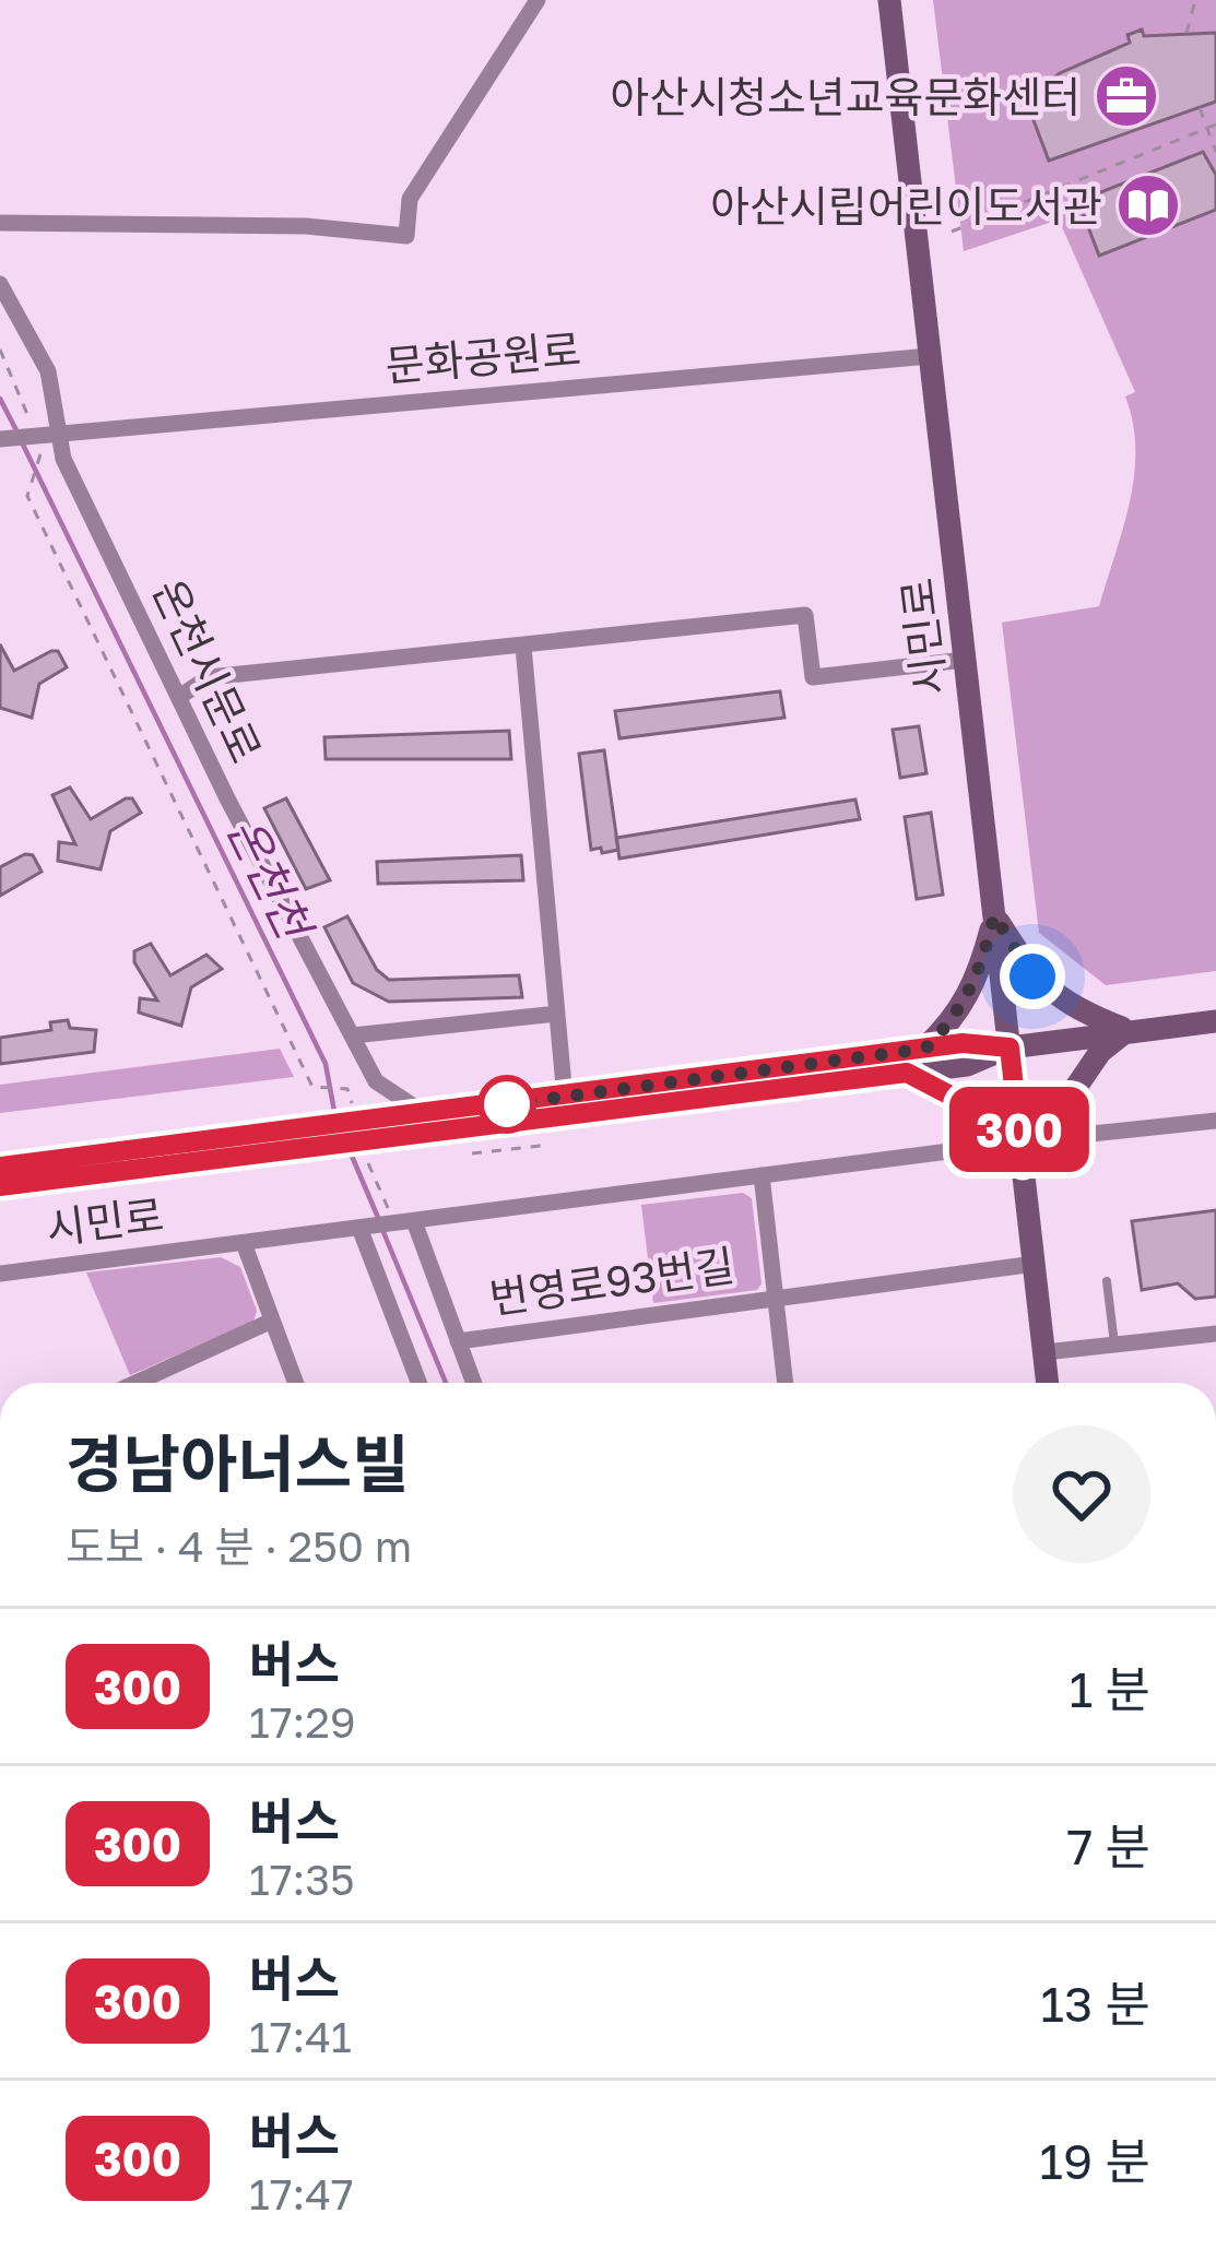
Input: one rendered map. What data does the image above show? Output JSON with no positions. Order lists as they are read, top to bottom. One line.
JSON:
{"streets":{"main road":["시민로"],"street":["문화공원로","온천시문로","번영로93번길"]},"crossings":[["문화공원로","시민로"],["문화공원로","온천시문로"],["시민로","번영로93번길"]],"water":["온천천"],"places":{"office":["아산시청소년교육문화센터"],"library":["아산시립어린이도서관"]},"lines":["bus line 300"],"page":{"on_map":"300","heading":["경남아너스빌","도보 · 4 분 · 250 m"],"list":[{"mark":"300","name":"버스","note":"17:29","value":"1 분"},{"mark":"300","name":"버스","note":"17:35","value":"7 분"},{"mark":"300","name":"버스","note":"17:41","value":"13 분"},{"mark":"300","name":"버스","note":"17:47","value":"19 분"}]}}
